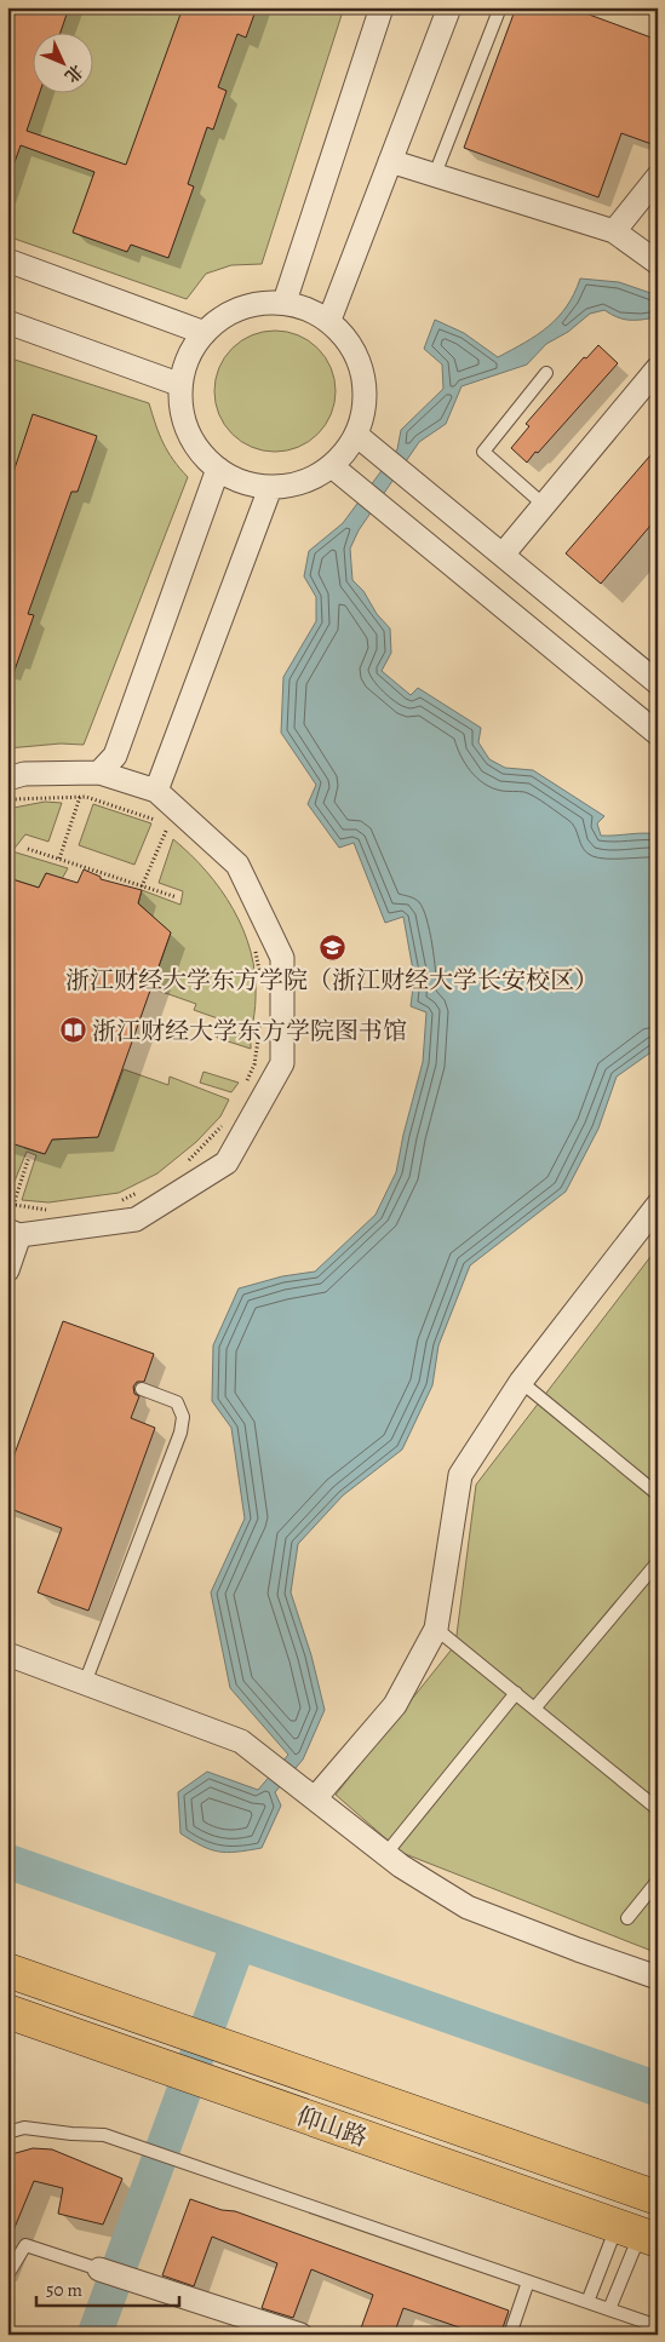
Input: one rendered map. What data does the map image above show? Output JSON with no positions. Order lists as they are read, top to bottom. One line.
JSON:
{"streets":{"main road":["仰山路"]},"places":{"school or university":["浙江财经大学东方学院（浙江财经大学长安校区）"],"library":["浙江财经大学东方学院图书馆"]},"scale_bar":"50 m","north":"bottom right"}
